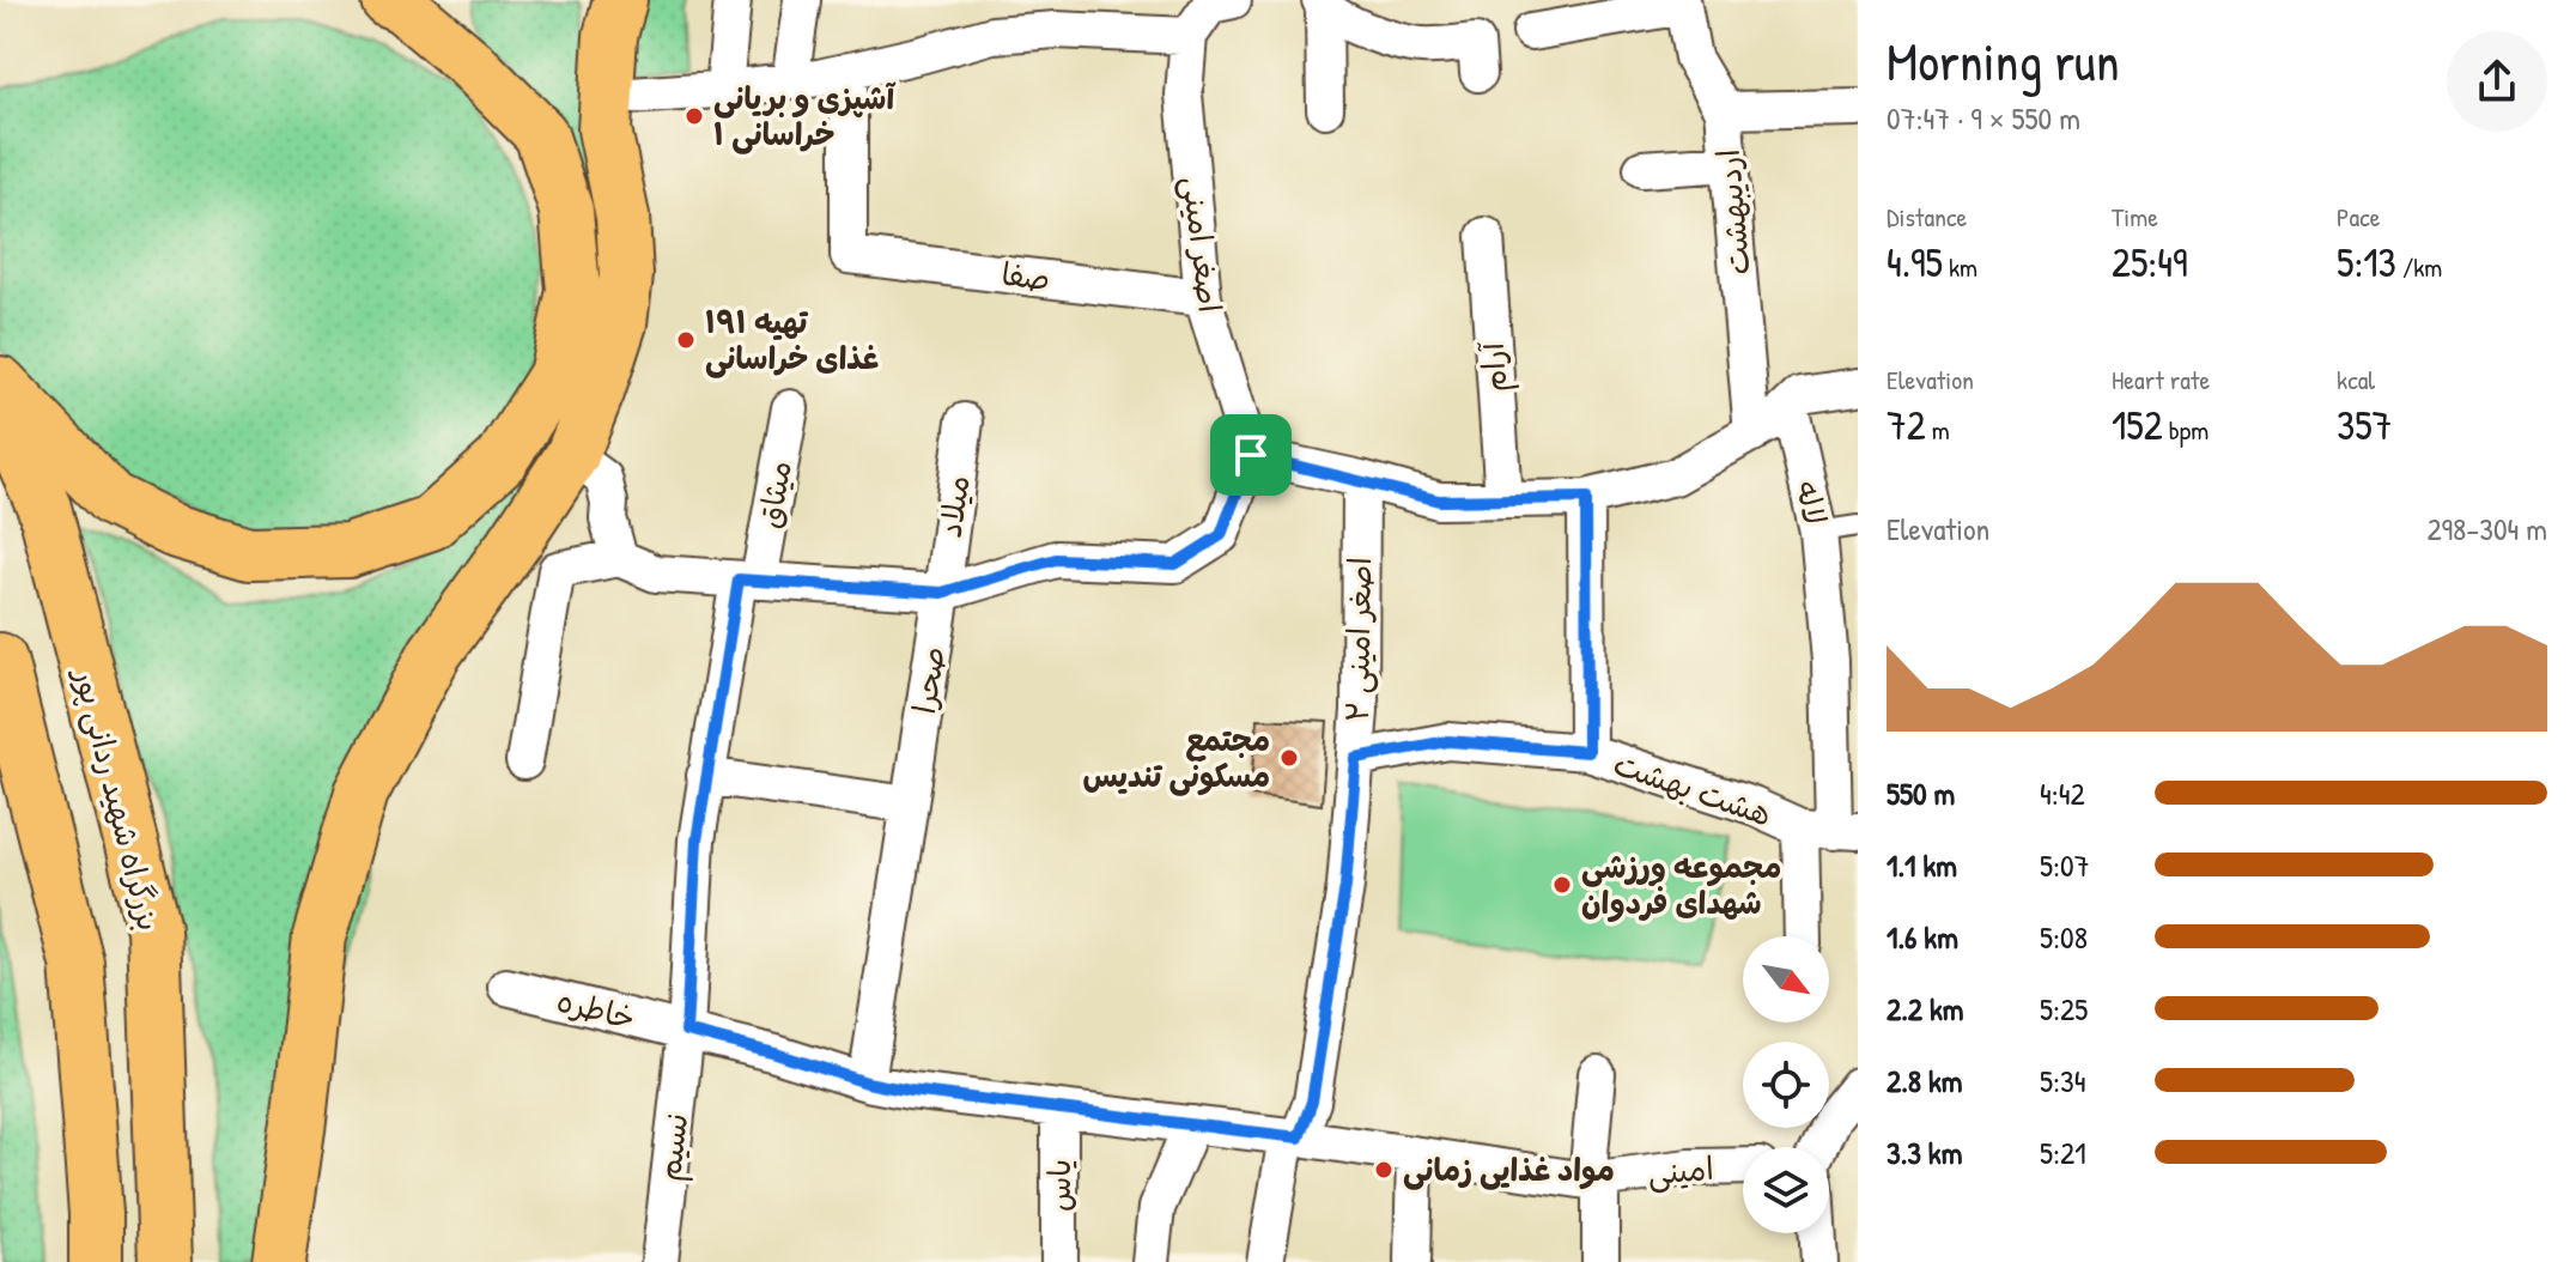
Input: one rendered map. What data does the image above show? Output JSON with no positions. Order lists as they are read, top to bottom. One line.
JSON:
{"streets":{"highway":["بزرگراه شهید ردانی پور"],"street":["اردیبهشت","اصغر امینی","صفا","آرام","میثاق","لاله","میلاد","۲ اصغر امینی","صحرا","هشت بهشت","خاطره","نسیم","امینی","یاس"]},"crossings":[["اصغر امینی","صفا"],["میثاق","نسیم"],["لاله","هشت بهشت"],["میلاد","صحرا"],["۲ اصغر امینی","هشت بهشت"],["۲ اصغر امینی","امینی"],["صحرا","امینی"],["خاطره","نسیم"],["خاطره","امینی"],["نسیم","امینی"],["امینی","یاس"]],"places":["آشپزی و بریانی خراسانی ۱","۱۹۱ تهیه غذای خراسانی","مجتمع مسکونی تندیس","مجموعه ورزشی شهدای فردوان","مواد غذایی زمانی"],"north":"bottom right","page":{"heading":["Morning run","07:47 · 9 × 550 m"],"stats":[["Distance","4.95 km"],["Time","25:49"],["Pace","5:13 /km"],["Elevation","72 m"],["Heart rate","152 bpm"],["kcal","357"]],"chart":["Elevation","298–304 m"],"list":[{"name":"550 m","note":"4:42"},{"name":"1.1 km","note":"5:07"},{"name":"1.6 km","note":"5:08"},{"name":"2.2 km","note":"5:25"},{"name":"2.8 km","note":"5:34"},{"name":"3.3 km","note":"5:21"}]}}
